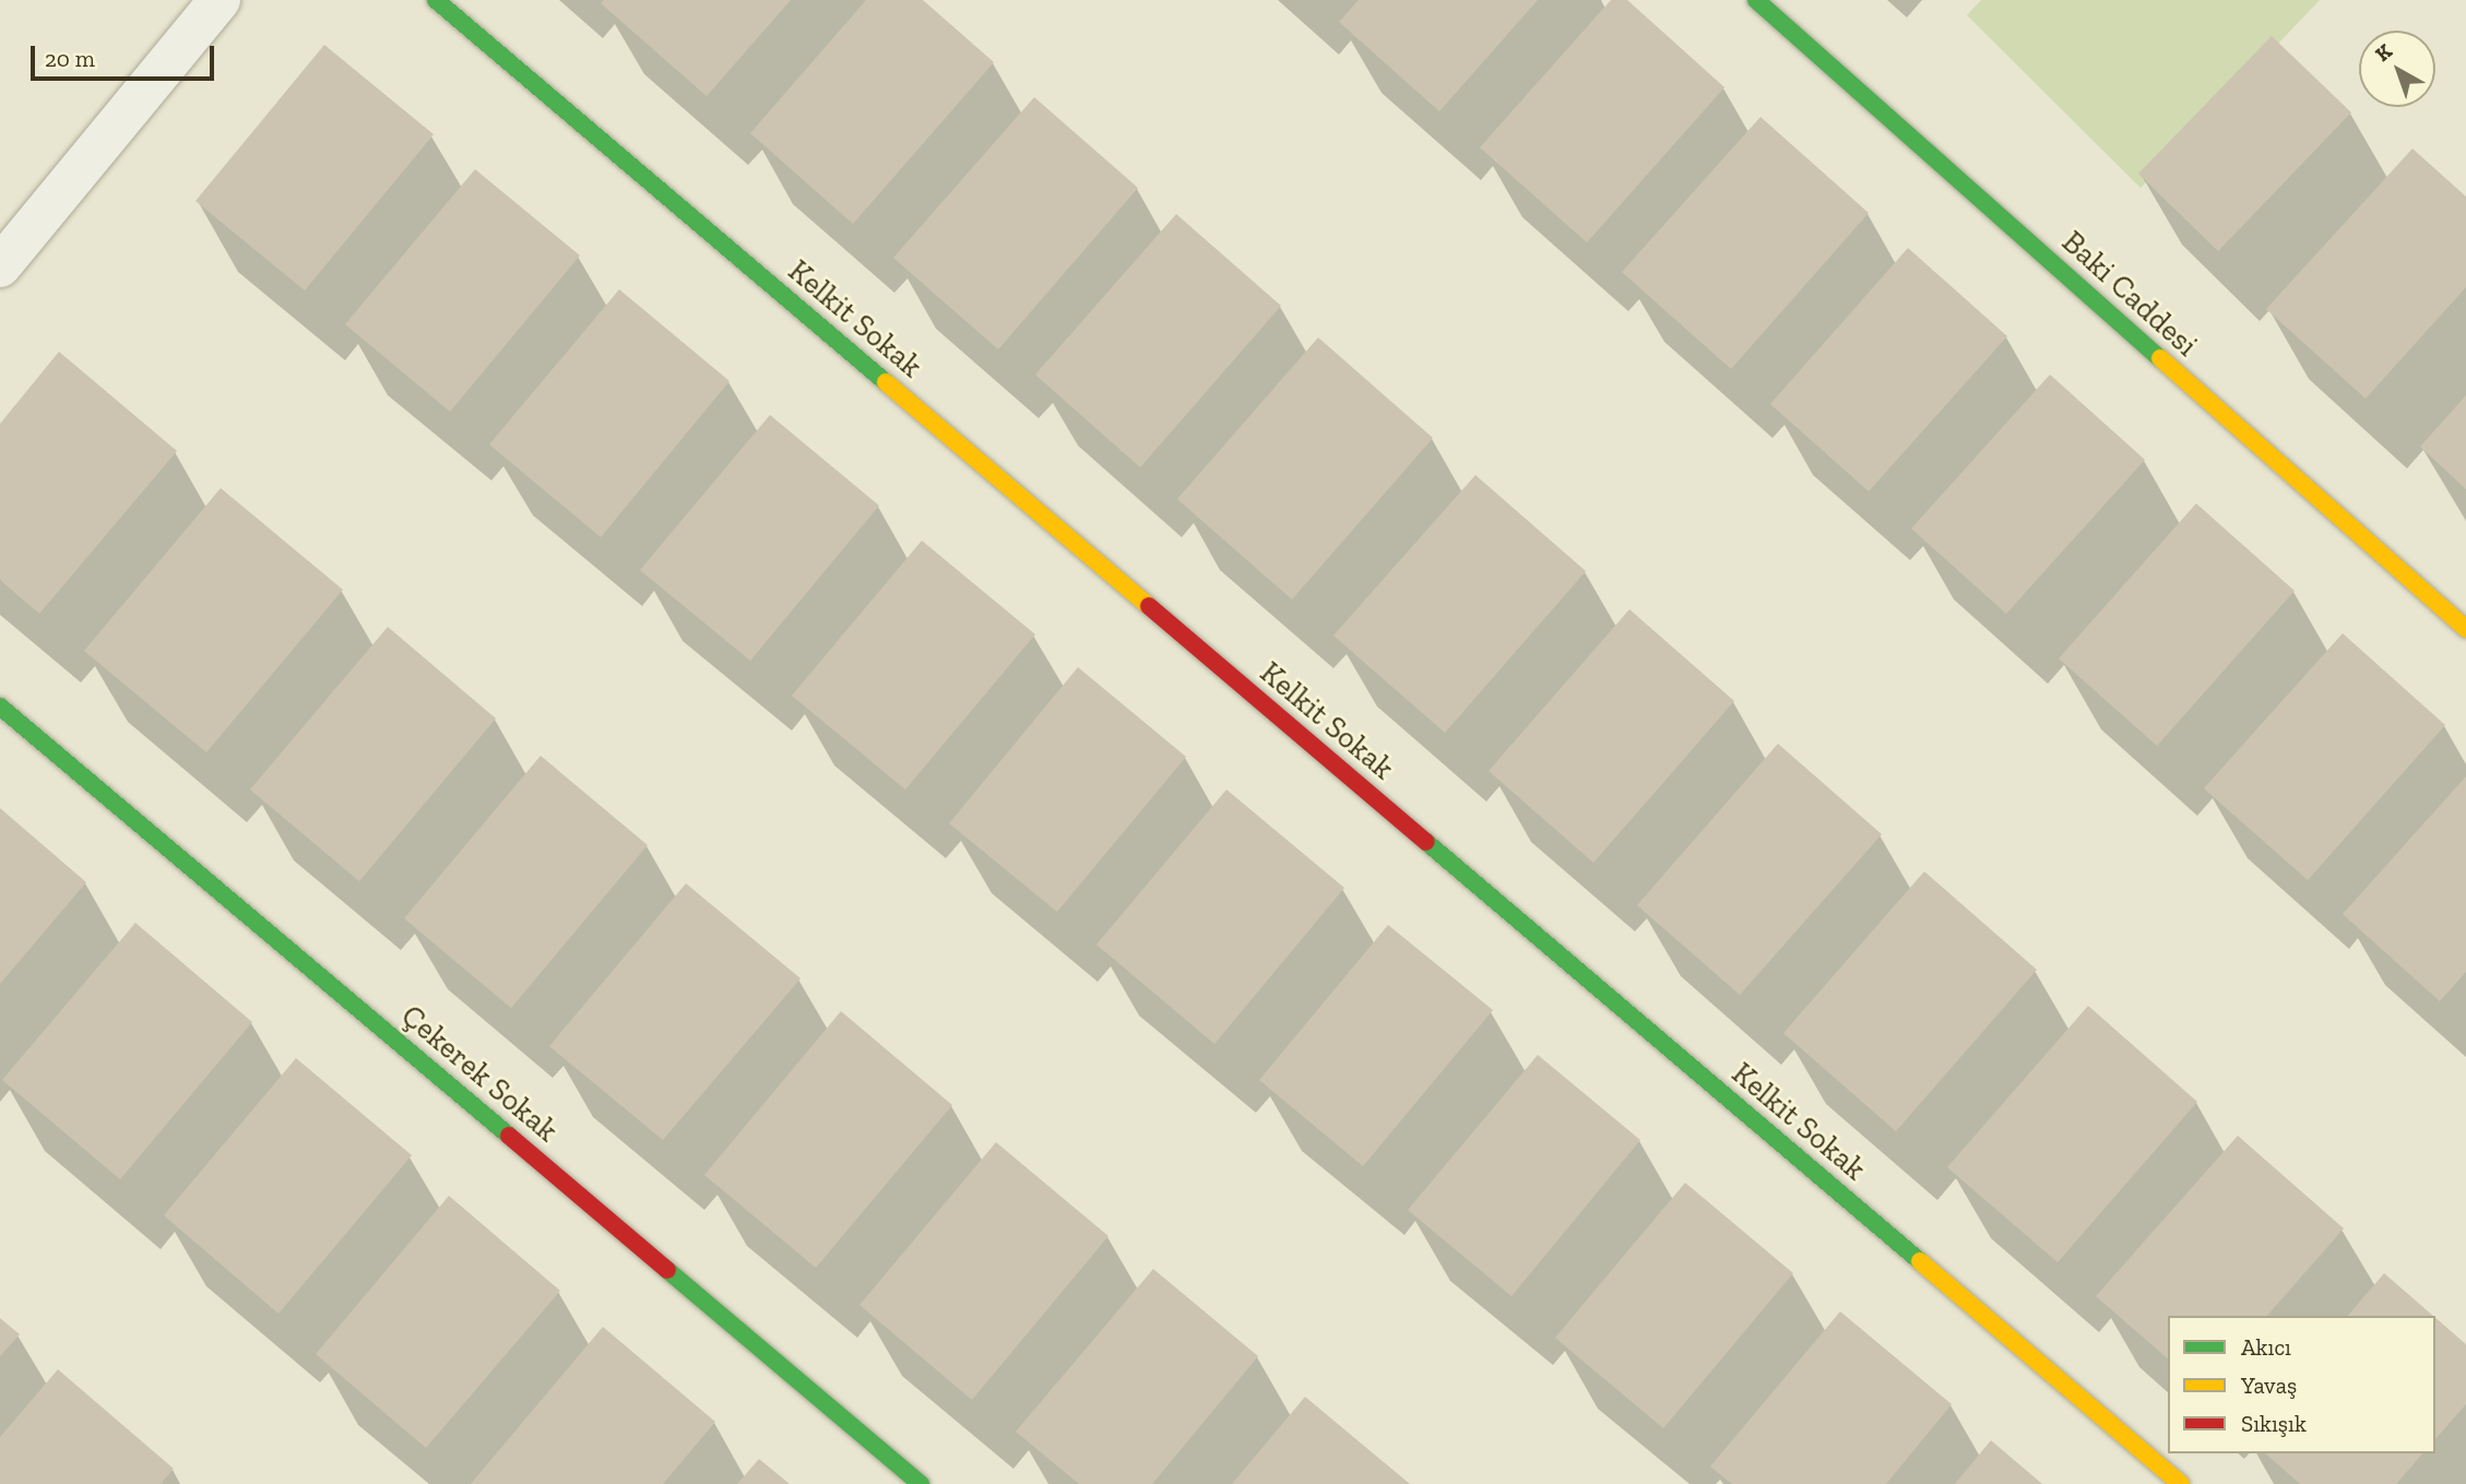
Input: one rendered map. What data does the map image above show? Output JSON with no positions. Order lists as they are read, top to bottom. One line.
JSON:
{"streets":{"street":["Baki Caddesi","Kelkit Sokak","Çekerek Sokak"]},"legend":["Akıcı","Yavaş","Sıkışık"],"scale_bar":"20 m","north":"top left"}
